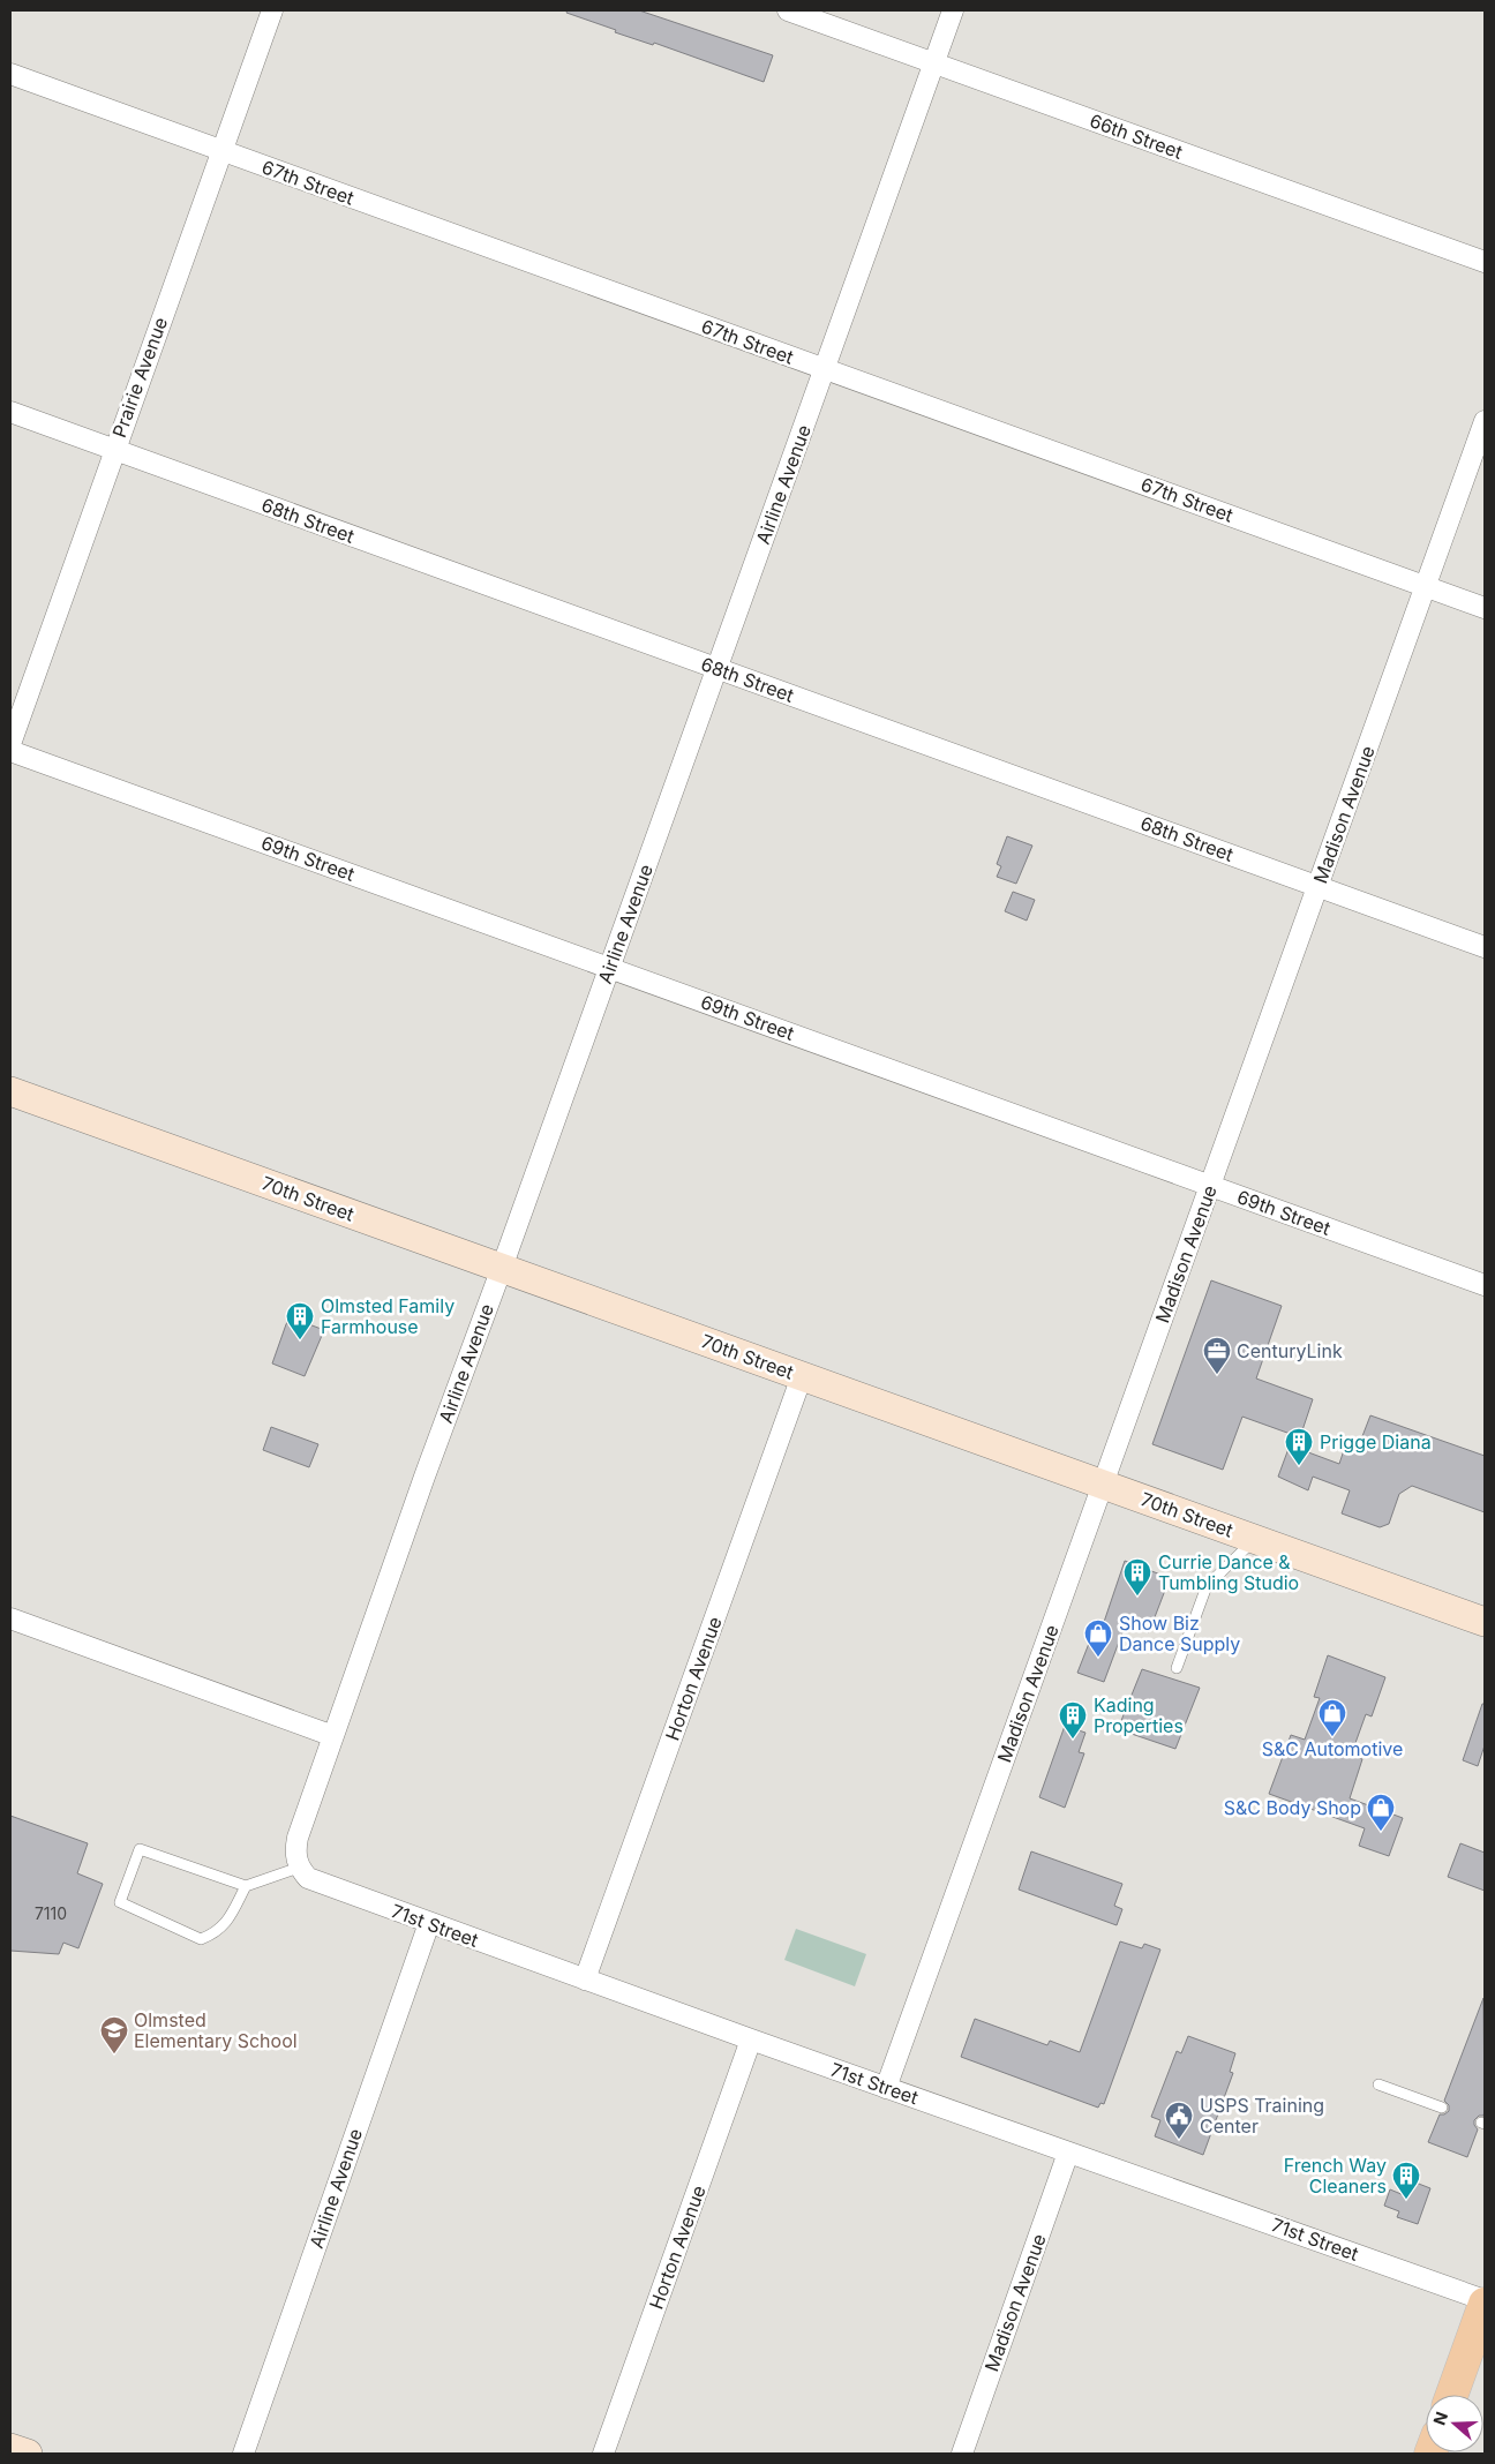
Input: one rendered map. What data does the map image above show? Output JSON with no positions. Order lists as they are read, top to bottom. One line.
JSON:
{"streets":{"main road":["70th Street"],"street":["66th Street","67th Street","Prairie Avenue","Airline Avenue","68th Street","Madison Avenue","69th Street","Horton Avenue","71st Street"]},"crossings":[["66th Street","Airline Avenue"],["67th Street","Prairie Avenue"],["67th Street","Airline Avenue"],["67th Street","Madison Avenue"],["Prairie Avenue","68th Street"],["Airline Avenue","68th Street"],["Airline Avenue","69th Street"],["Airline Avenue","70th Street"],["Airline Avenue","71st Street"],["68th Street","Madison Avenue"],["Madison Avenue","69th Street"],["Madison Avenue","70th Street"],["Madison Avenue","71st Street"],["70th Street","Horton Avenue"],["Horton Avenue","71st Street"]],"places":{"building":["Olmsted Family Farmhouse","Prigge Diana","Currie Dance & Tumbling Studio","Kading Properties","French Way Cleaners"],"office":["CenturyLink"],"shop":["Show Biz Dance Supply","S&C Automotive","S&C Body Shop"],"school or university":["Olmsted Elementary School"],"public building":["USPS Training Center"]},"house_numbers":["7110"],"north":"left"}
